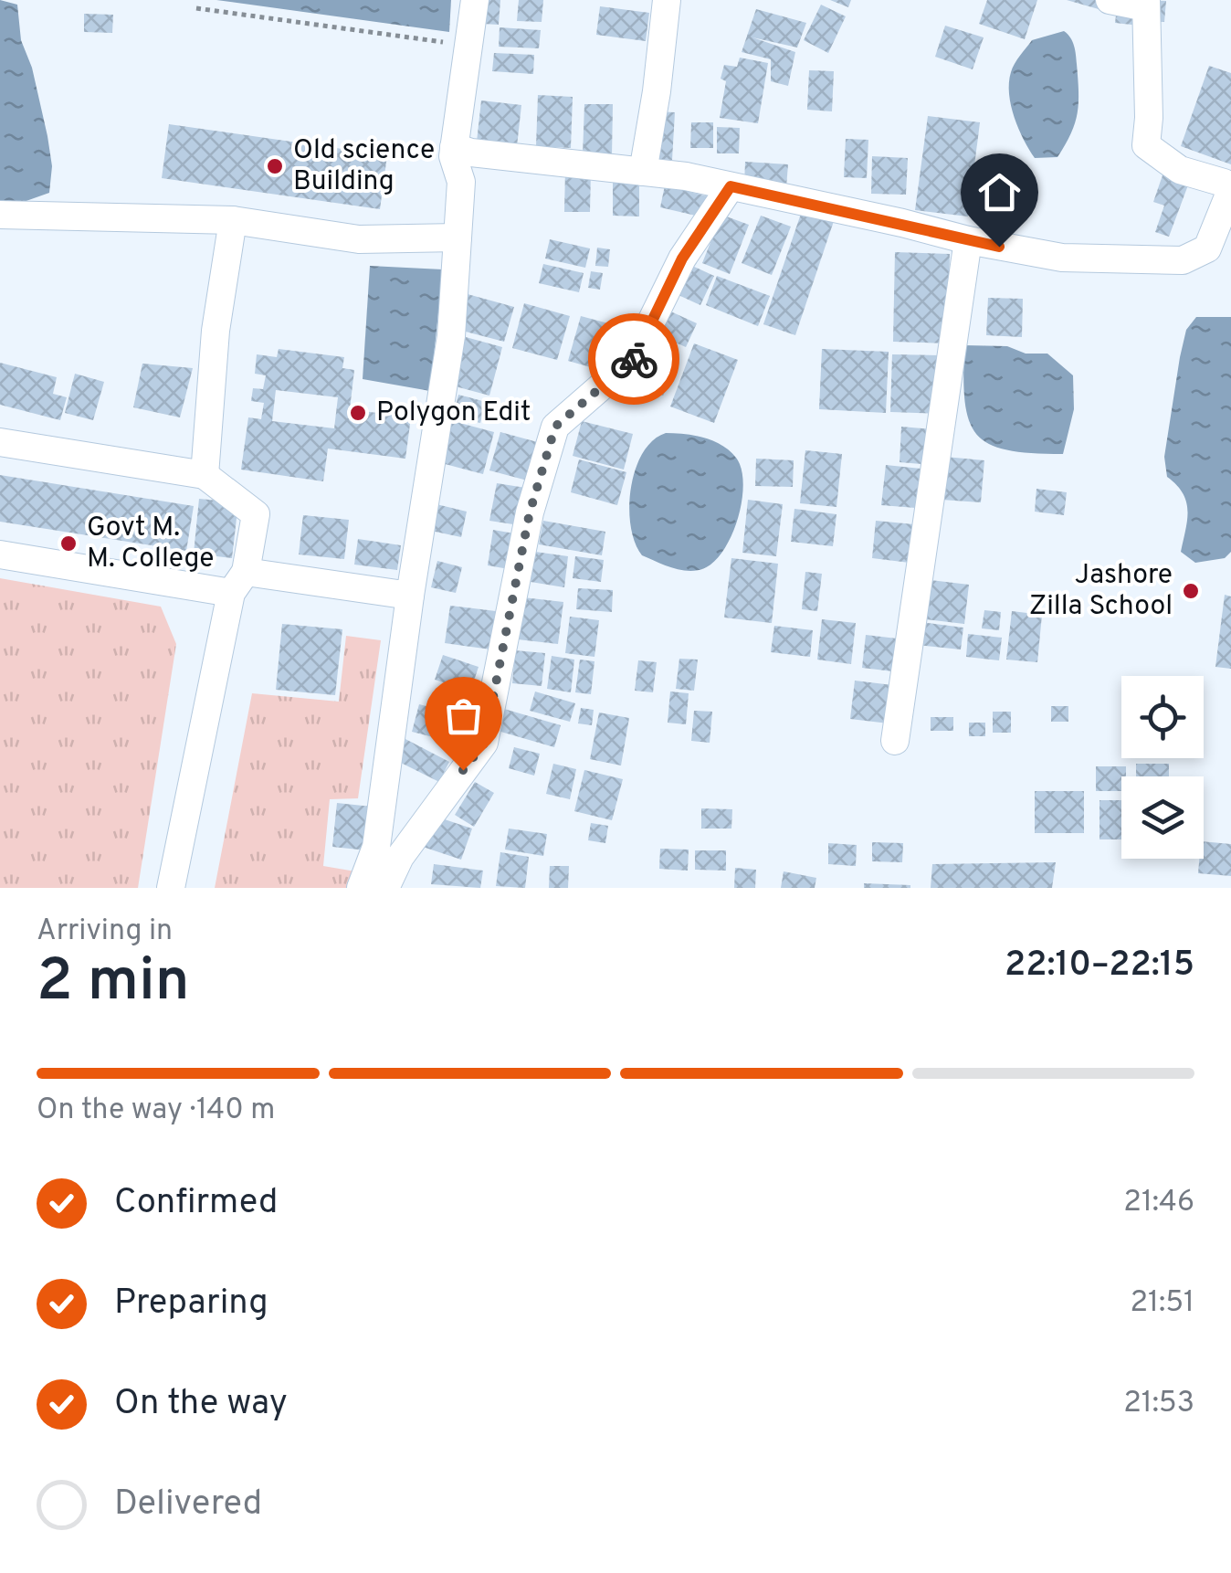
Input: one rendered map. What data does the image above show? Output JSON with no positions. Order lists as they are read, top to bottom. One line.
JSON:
{"places":["Old science Building","Polygon Edit","Govt M. M. College","Jashore Zilla School"],"page":{"heading":["2 min","Arriving in","22:10–22:15"],"bar":"On the way · 140 m","list":[["Confirmed","21:46"],["Preparing","21:51"],["On the way","21:53"],"Delivered"]}}
